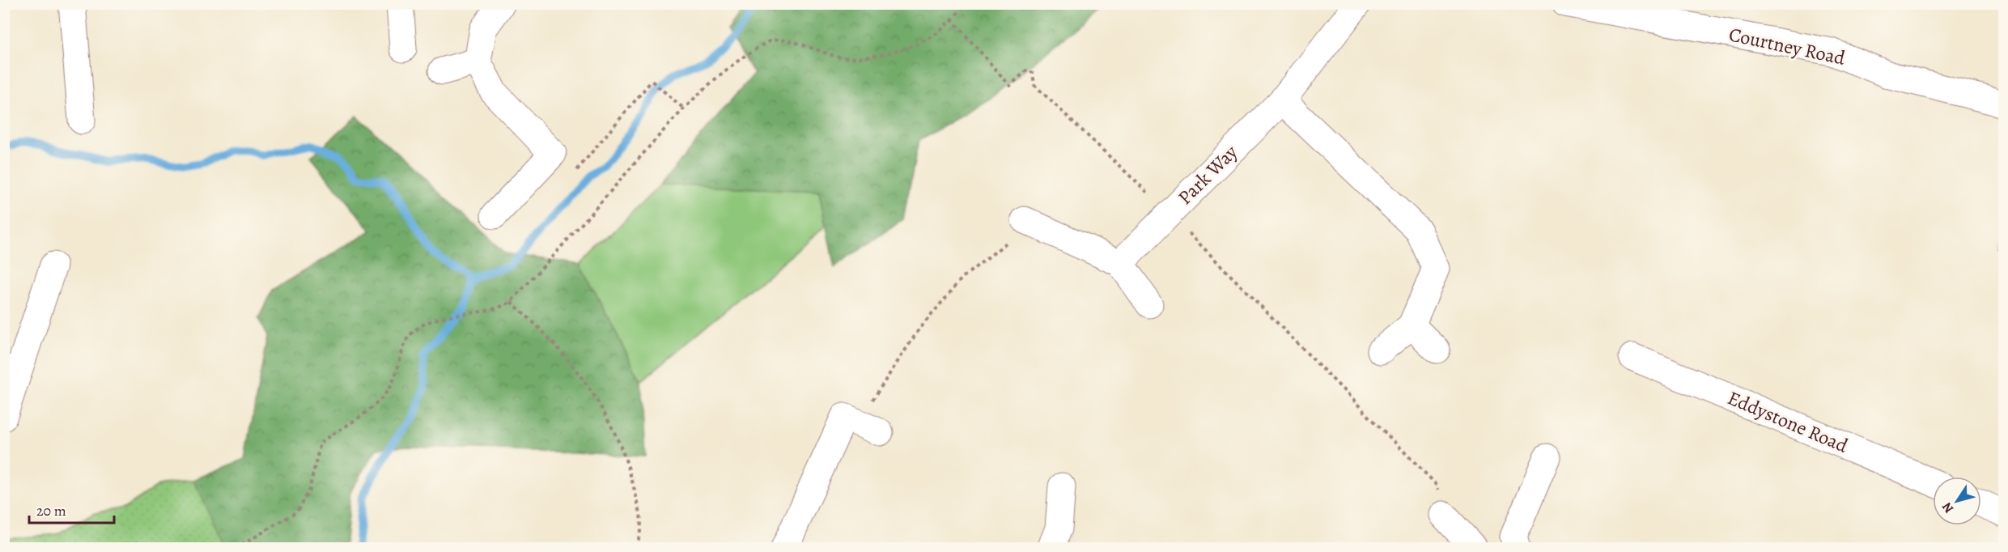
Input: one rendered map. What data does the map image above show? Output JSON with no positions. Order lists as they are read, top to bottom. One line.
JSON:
{"streets":{"street":["Courtney Road","Park Way","Eddystone Road"]},"scale_bar":"20 m","north":"bottom left"}
